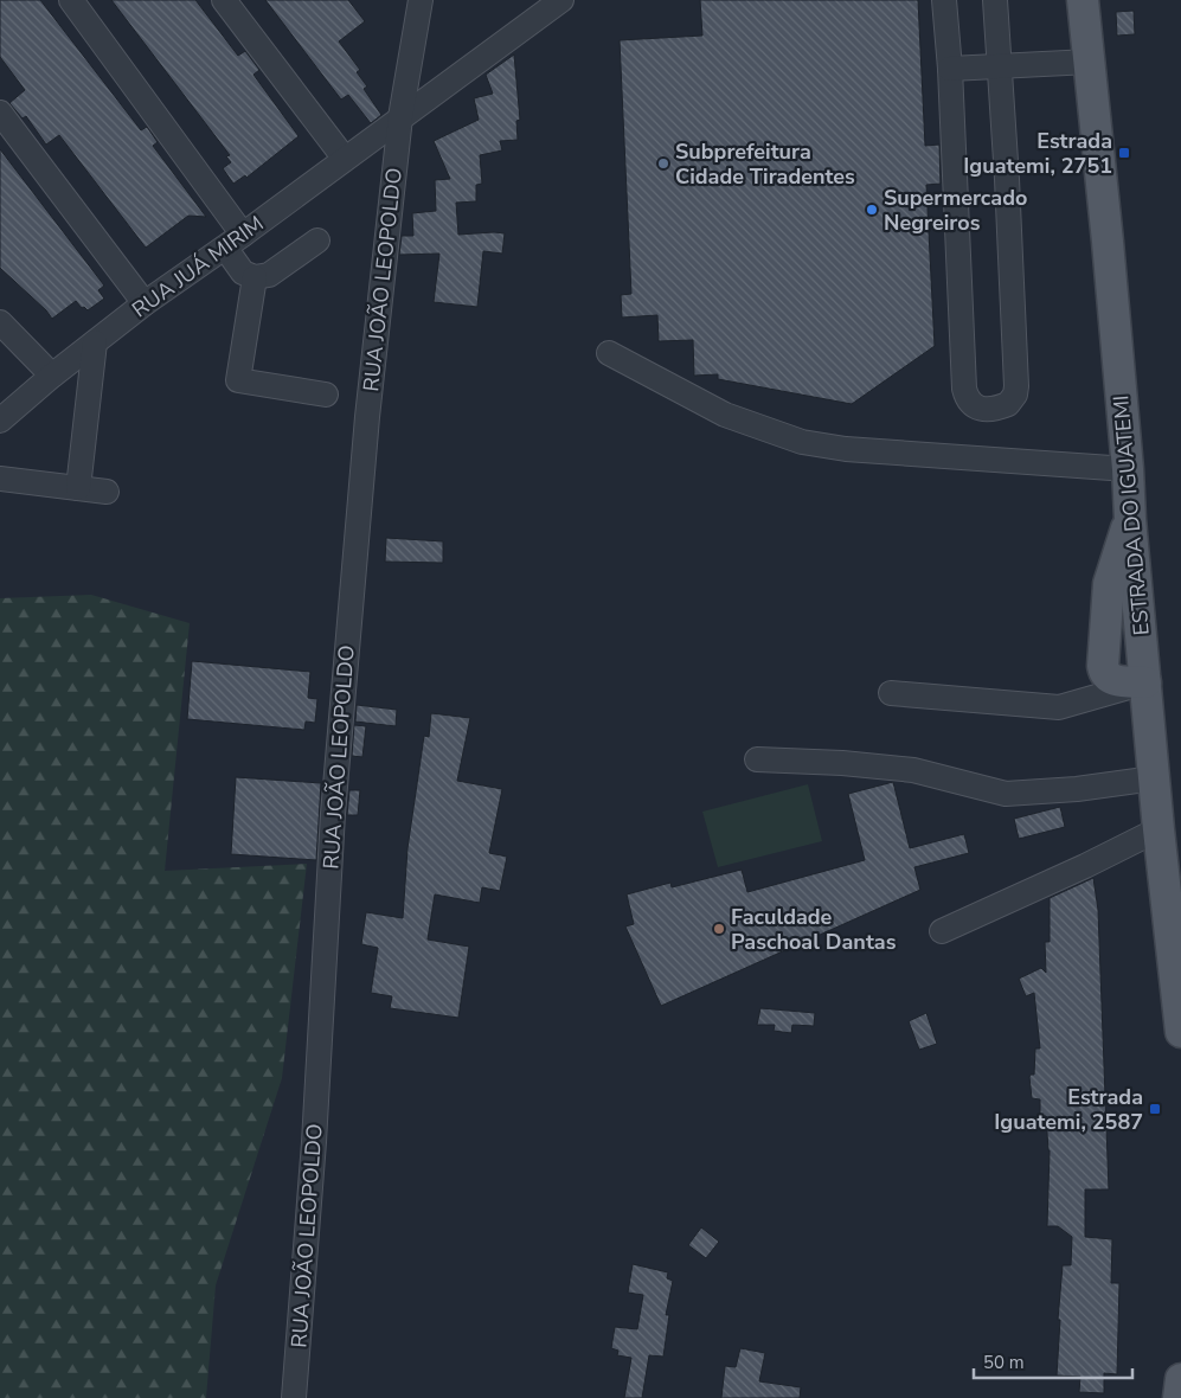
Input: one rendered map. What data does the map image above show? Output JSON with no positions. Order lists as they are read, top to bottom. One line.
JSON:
{"streets":{"main road":["ESTRADA DO IGUATEMI"],"street":["RUA JUÁ MIRIM","RUA JOÃO LEOPOLDO"]},"crossings":[["RUA JUÁ MIRIM","RUA JOÃO LEOPOLDO"]],"places":{"transit":["Estrada Iguatemi, 2751","Estrada Iguatemi, 2587"],"other":["Subprefeitura Cidade Tiradentes","Supermercado Negreiros","Faculdade Paschoal Dantas"]},"scale_bar":"50 m"}
